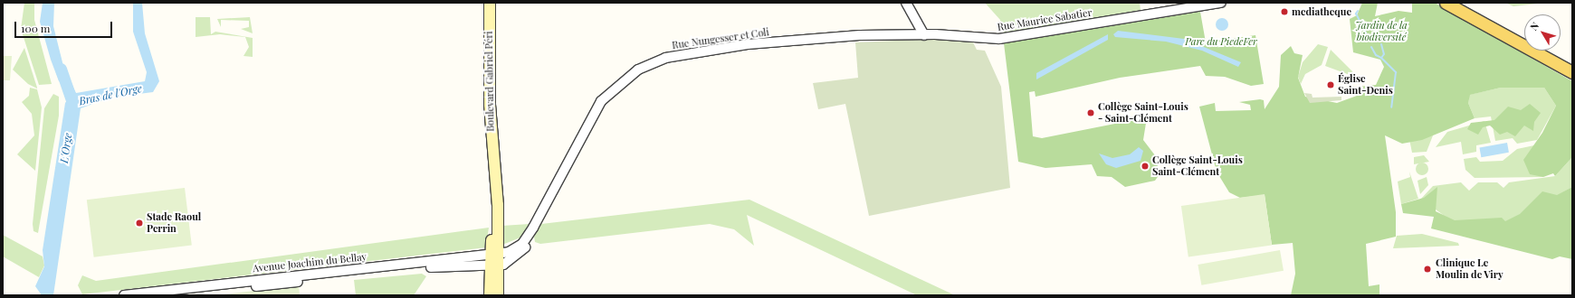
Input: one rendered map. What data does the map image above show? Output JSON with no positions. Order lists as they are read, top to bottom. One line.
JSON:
{"streets":{"main road":["Boulevard Gabriel Péri"],"street":["Rue Maurice Sabatier","Rue Nungesser et Coli","Avenue Joachim du Bellay"]},"crossings":[["Rue Maurice Sabatier","Rue Nungesser et Coli"],["Boulevard Gabriel Péri","Avenue Joachim du Bellay"]],"water":["Bras de l'Orge","L'Orge"],"parks":["Jardin de la biodiversité","Parc du PiedeFer"],"places":["mediatheque","Église Saint-Denis","Collège Saint-Louis - Saint-Clément","Collège Saint-Louis Saint-Clément","Stade Raoul Perrin","Clinique Le Moulin de Viry"],"scale_bar":"100 m","north":"top left"}
